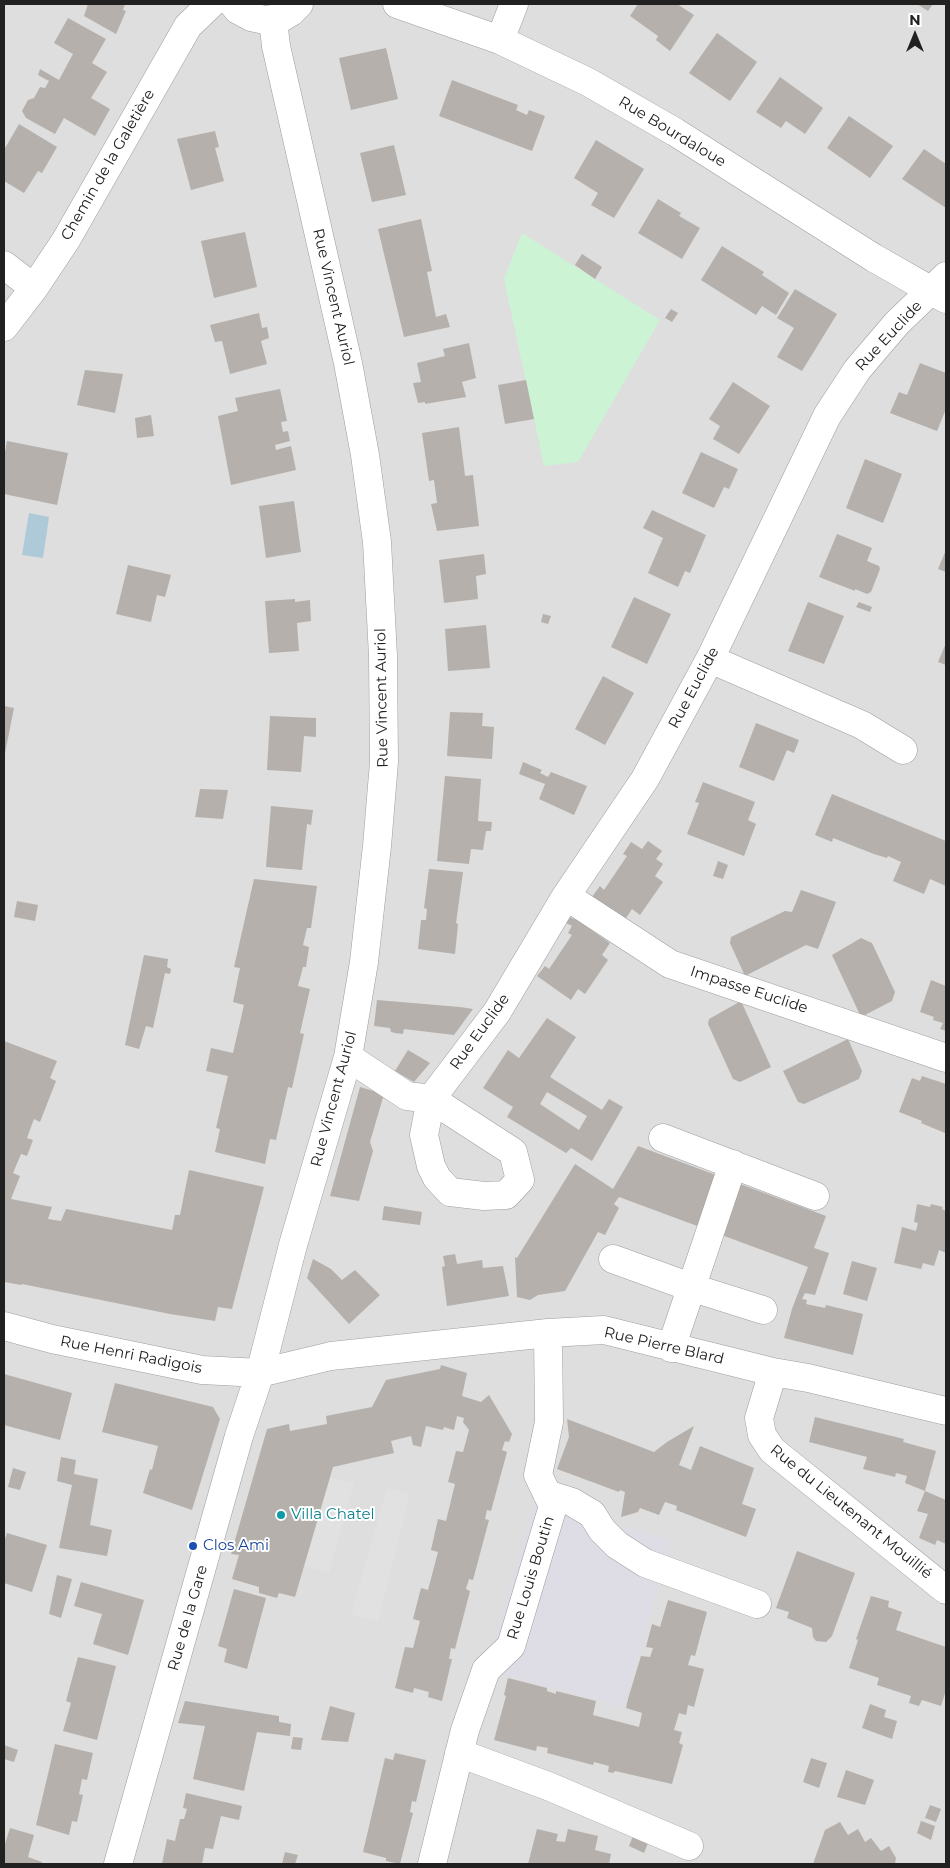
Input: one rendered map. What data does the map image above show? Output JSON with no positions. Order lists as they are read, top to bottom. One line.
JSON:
{"streets":{"street":["Rue Bourdaloue","Chemin de la Galetière","Rue Vincent Auriol","Rue Euclide","Impasse Euclide","Rue Pierre Blard","Rue Henri Radigois","Rue du Lieutenant Mouillié","Rue Louis Boutin","Rue de la Gare"]},"crossings":[["Rue Bourdaloue","Rue Euclide"],["Rue Vincent Auriol","Rue Euclide"],["Rue Vincent Auriol","Rue Pierre Blard"],["Rue Vincent Auriol","Rue Henri Radigois"],["Rue Vincent Auriol","Rue de la Gare"],["Rue Euclide","Impasse Euclide"],["Rue Pierre Blard","Rue Henri Radigois"],["Rue Pierre Blard","Rue du Lieutenant Mouillié"],["Rue Pierre Blard","Rue Louis Boutin"],["Rue Pierre Blard","Rue de la Gare"],["Rue Henri Radigois","Rue de la Gare"]],"places":["Villa Chatel","Clos Ami"],"north":"top"}
